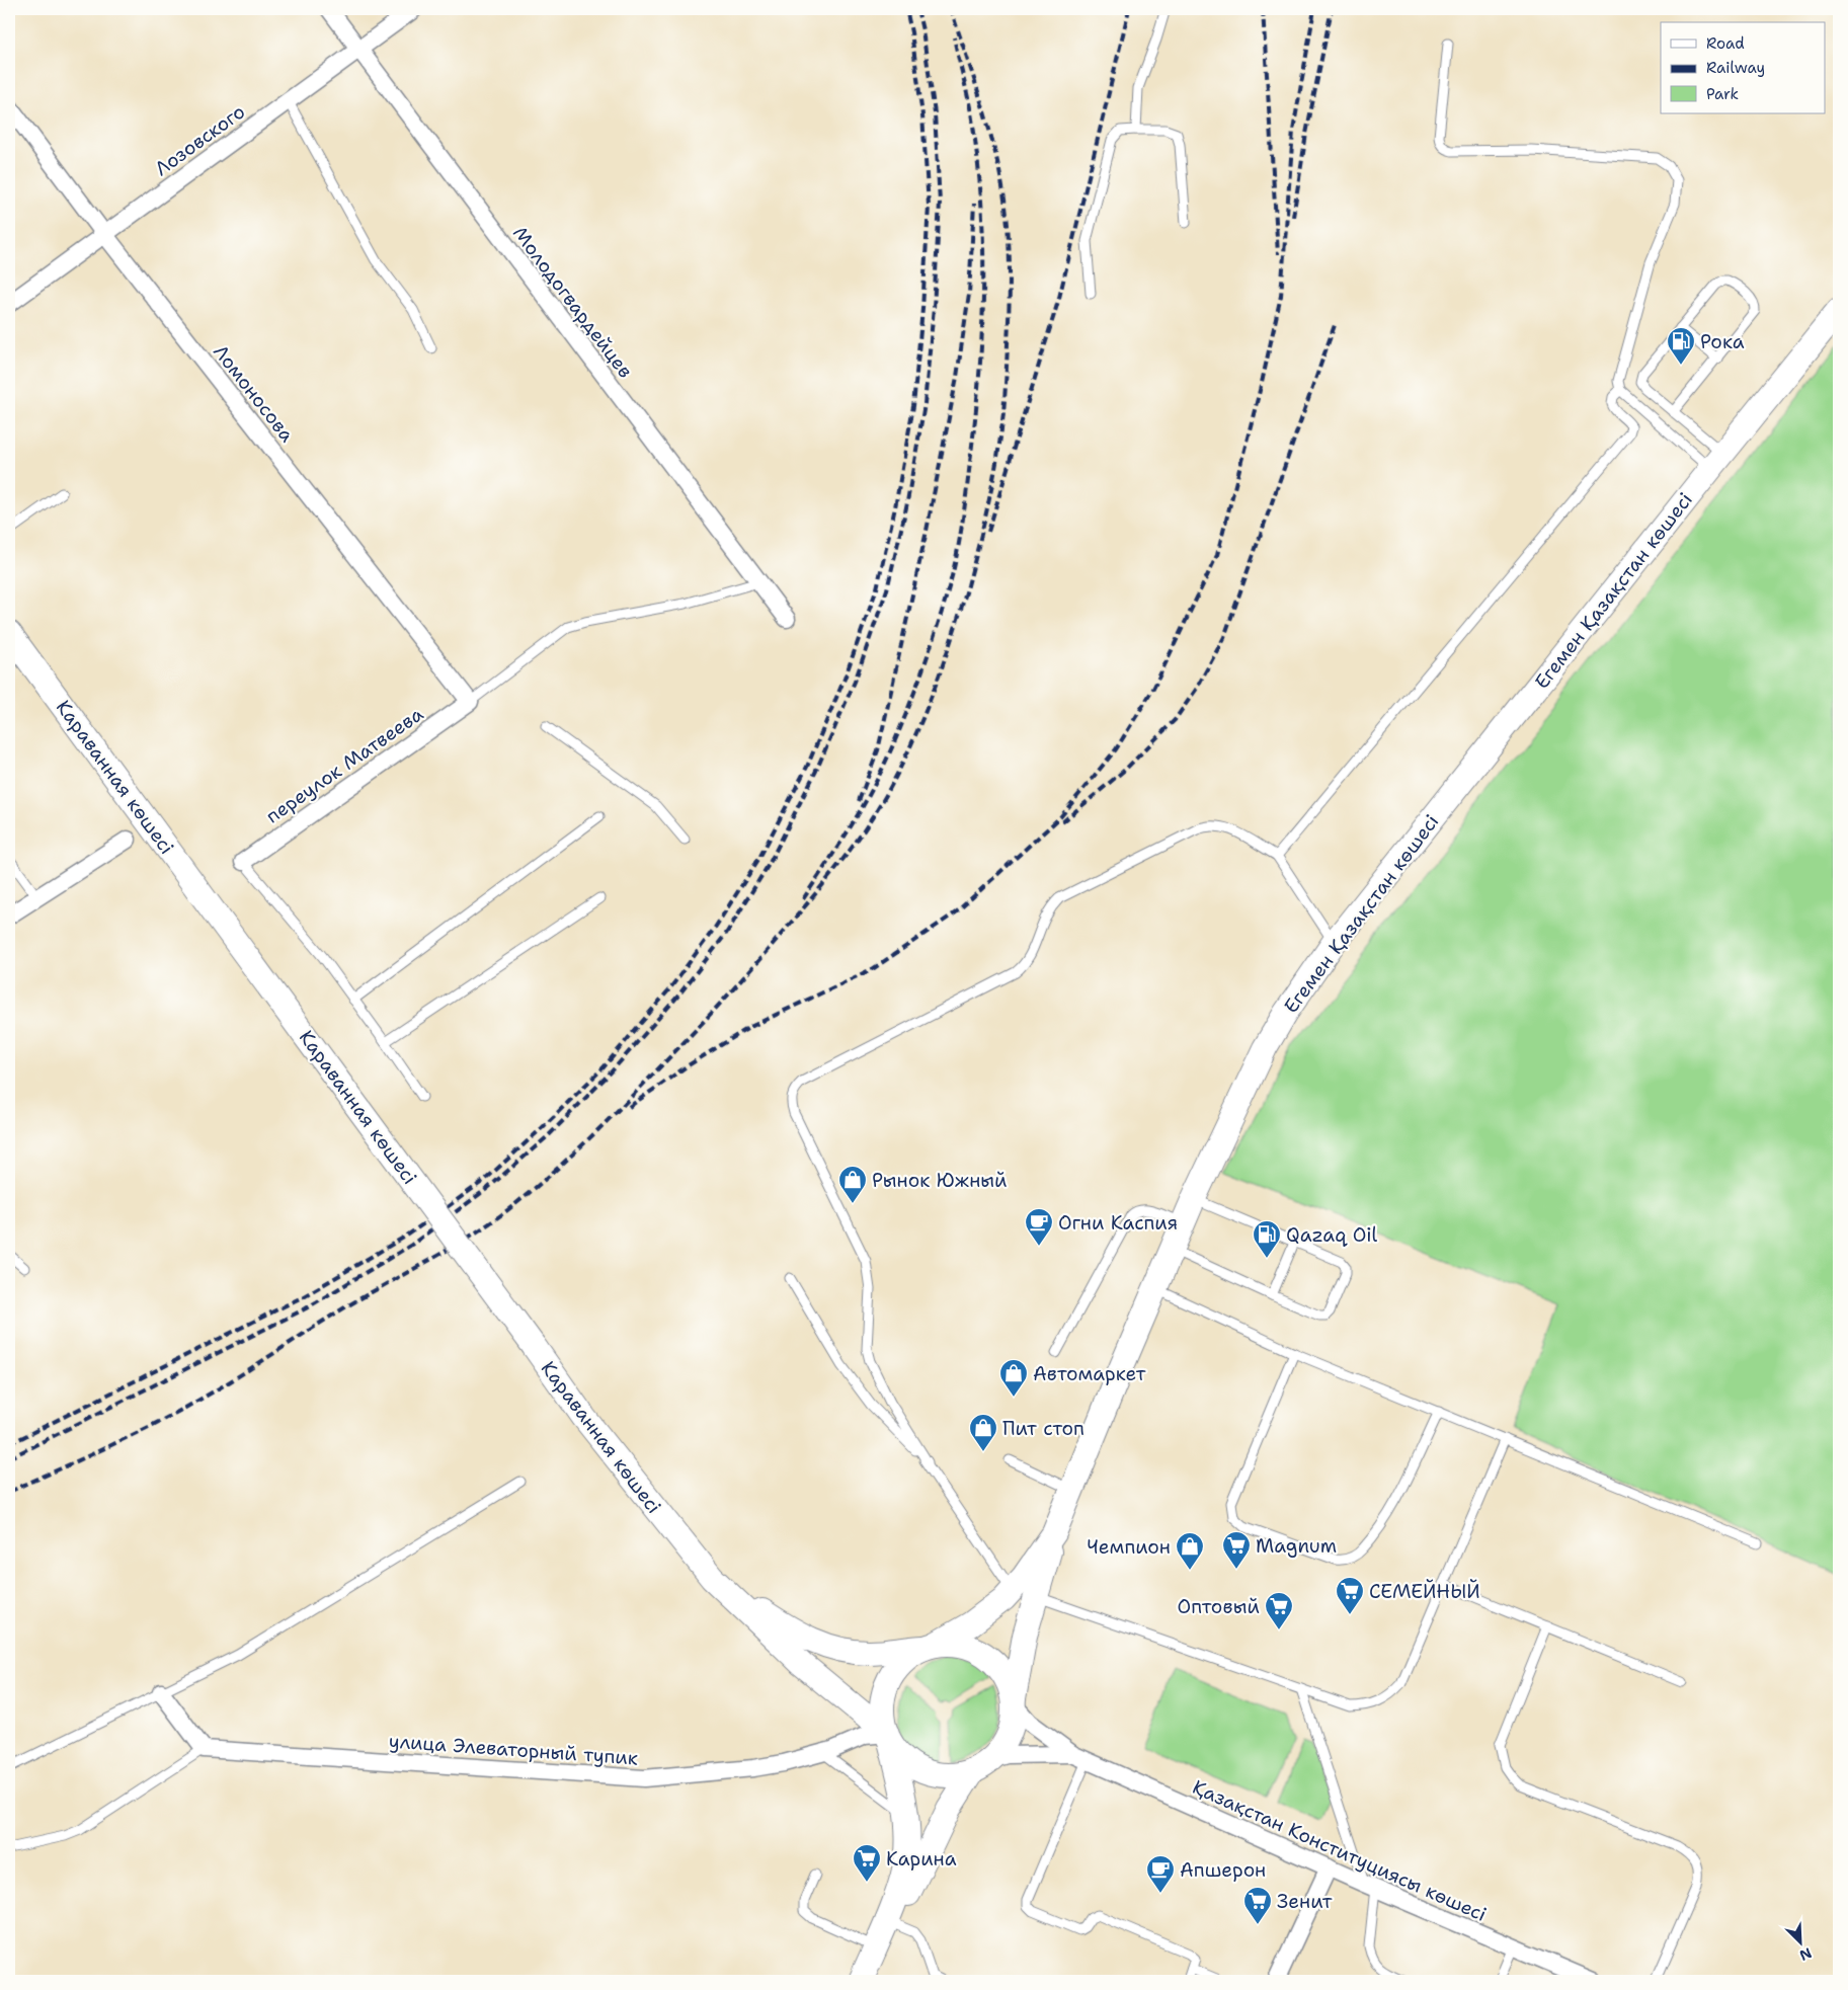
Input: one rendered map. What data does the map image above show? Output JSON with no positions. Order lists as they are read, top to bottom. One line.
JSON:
{"streets":{"main road":["Егемен Қазақстан көшесі","Караванная көшесі"],"street":["Лозовского","Молодогвардейцев","Ломоносова","переулок Матвеева","улица Элеваторный тупик","Қазақстан Конституциясы көшесі"]},"crossings":[["Лозовского","Молодогвардейцев"],["Лозовского","Ломоносова"],["Ломоносова","переулок Матвеева"],["Егемен Қазақстан көшесі","Караванная көшесі"],["Егемен Қазақстан көшесі","улица Элеваторный тупик"],["Егемен Қазақстан көшесі","Қазақстан Конституциясы көшесі"],["Караванная көшесі","улица Элеваторный тупик"],["Караванная көшесі","Қазақстан Конституциясы көшесі"],["улица Элеваторный тупик","Қазақстан Конституциясы көшесі"]],"places":{"fuel station":["Рока","Qazaq Oil"],"shop":["Рынок Южный","Автомаркет","Пит стоп","Чемпион"],"cafe":["Огни Каспия","Апшерон"],"supermarket":["Magnum","СЕМЕЙНЫЙ","Оптовый","Карина","Зенит"]},"legend":["Road","Railway","Park"],"north":"bottom right"}
